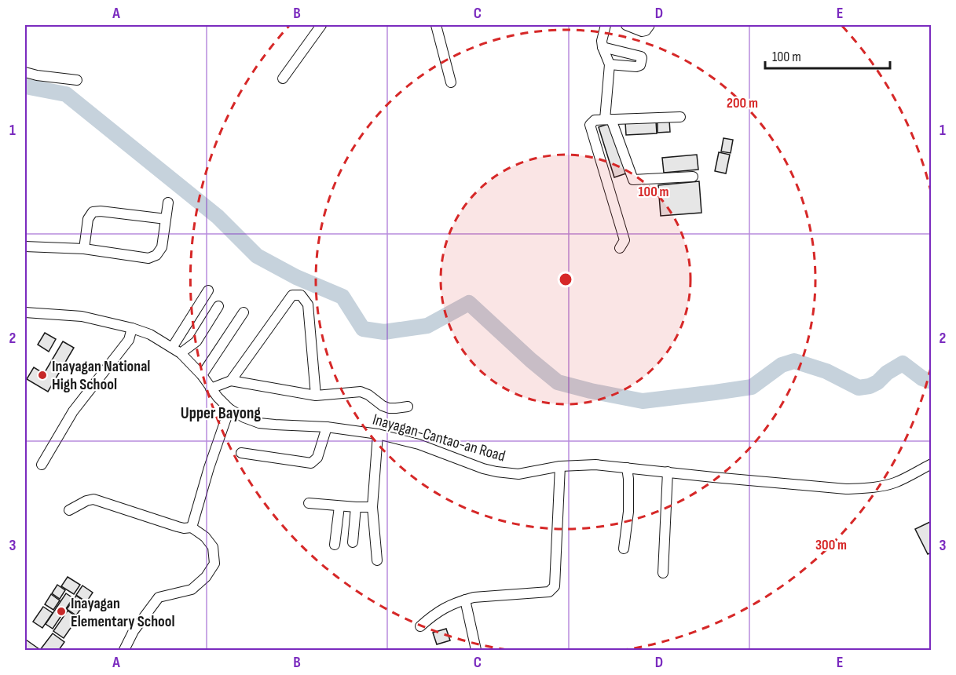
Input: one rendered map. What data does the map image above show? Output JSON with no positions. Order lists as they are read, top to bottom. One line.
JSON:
{"streets":{"street":["Inayagan-Cantao-an Road"]},"districts":["Upper Bayong"],"places":["Inayagan National High School","Inayagan Elementary School"],"scale_bar":"100 m","grid":{"columns":["A","B","C","D","E"],"rows":["1","2","3"]},"rings":["200 m","100 m","300 m"]}
